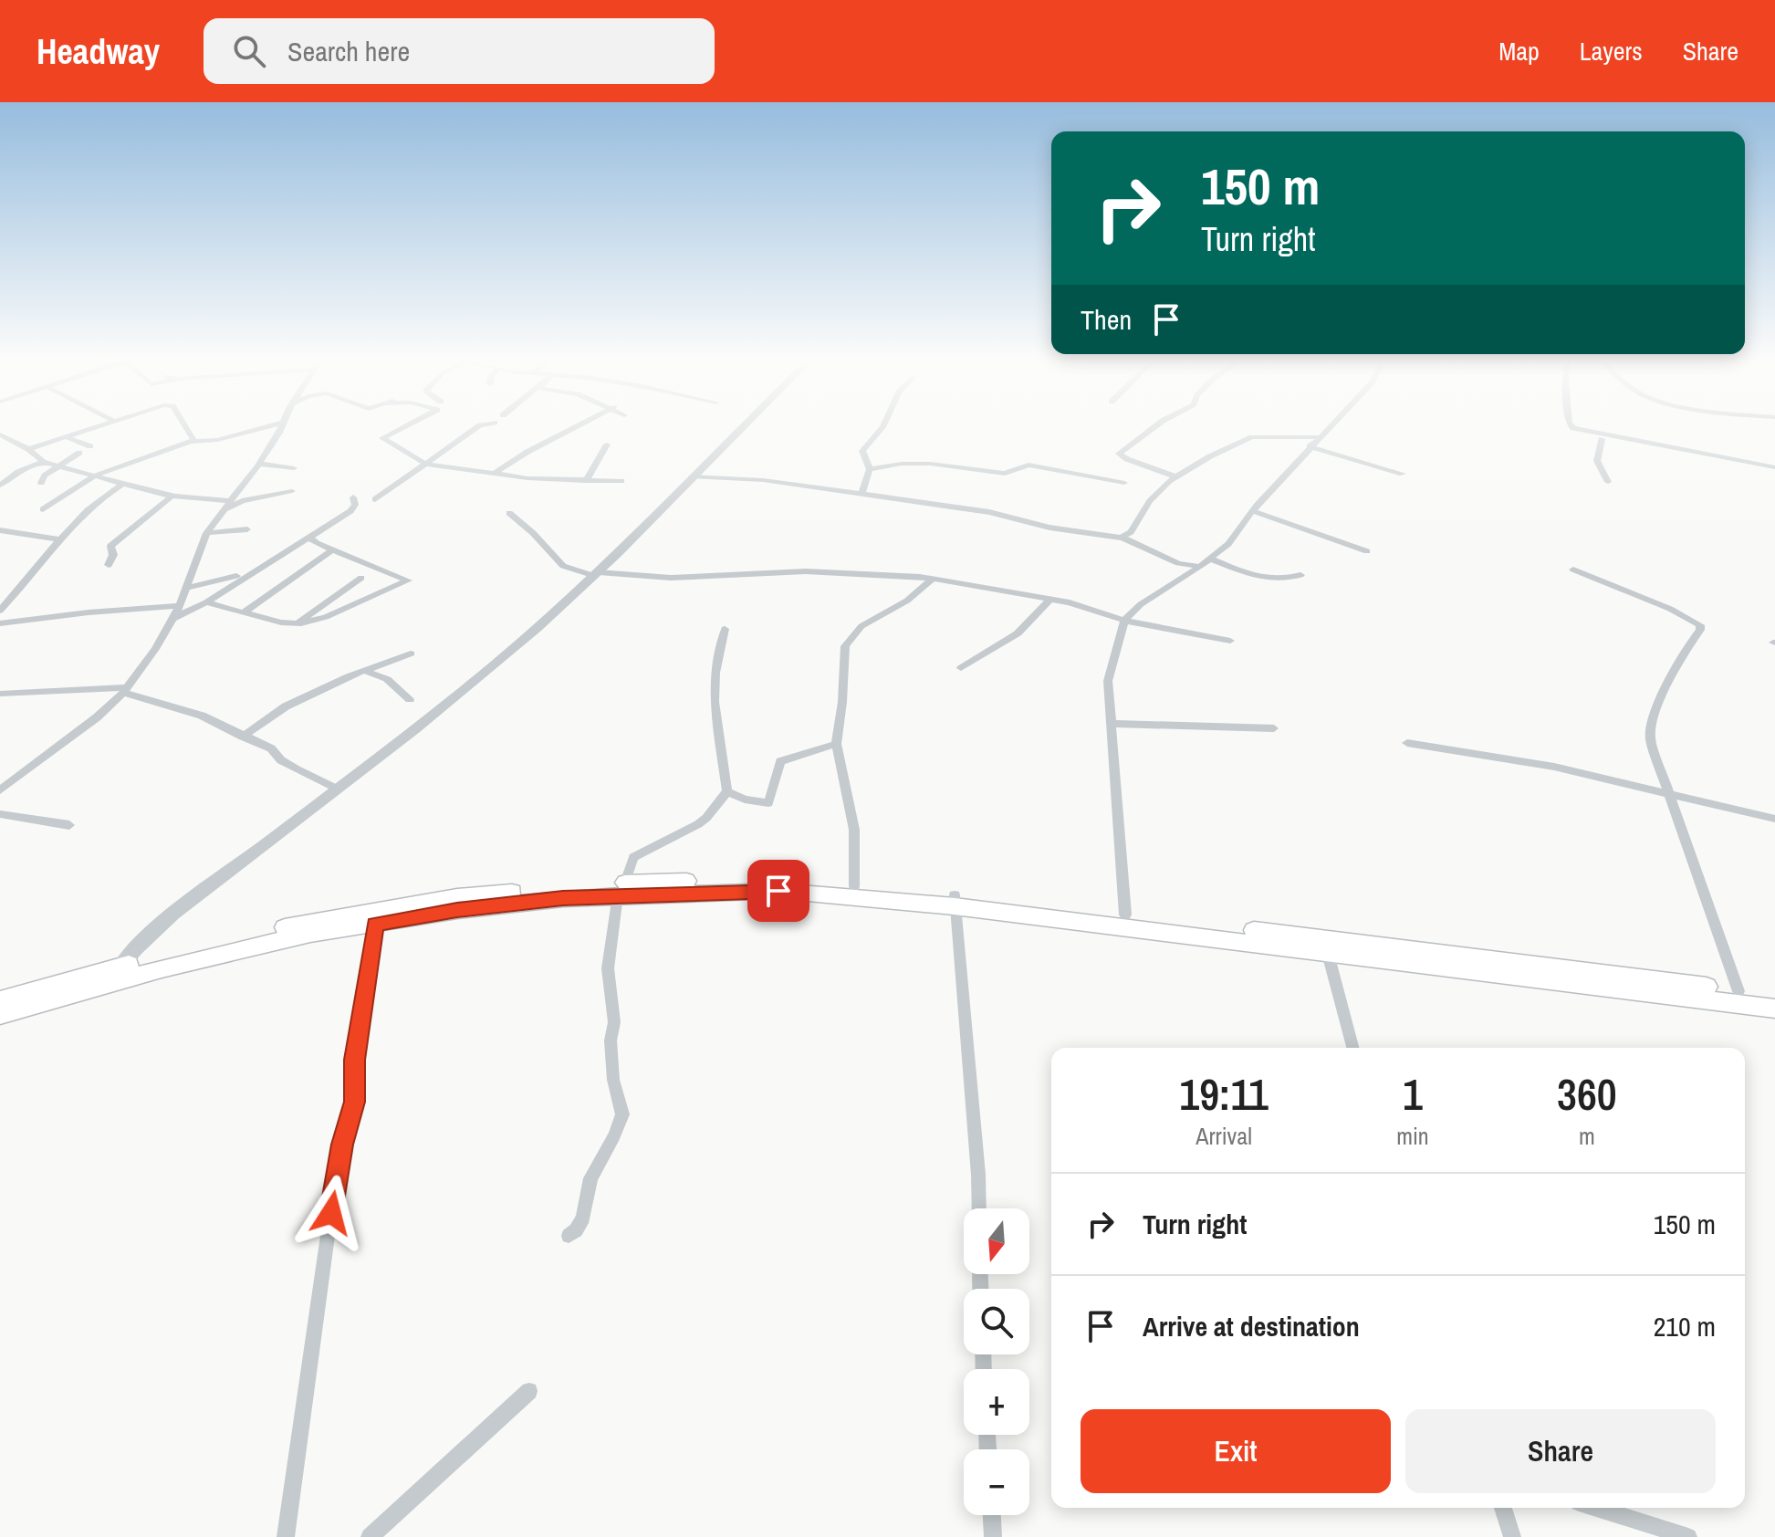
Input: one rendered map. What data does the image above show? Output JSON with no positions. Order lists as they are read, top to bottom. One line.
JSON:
{"north":"bottom","page":{"header":"Headway","search":"Search here","nav":["Map","Layers","Share"],"turn":["150 m","Turn right"],"then":"Then","eta":["19:11","Arrival","1","min","360","m"],"list":[{"name":"Turn right","value":"150 m"},{"name":"Arrive at destination","value":"210 m"}],"map_buttons":["+","−"],"buttons":["Exit","Share"]}}
